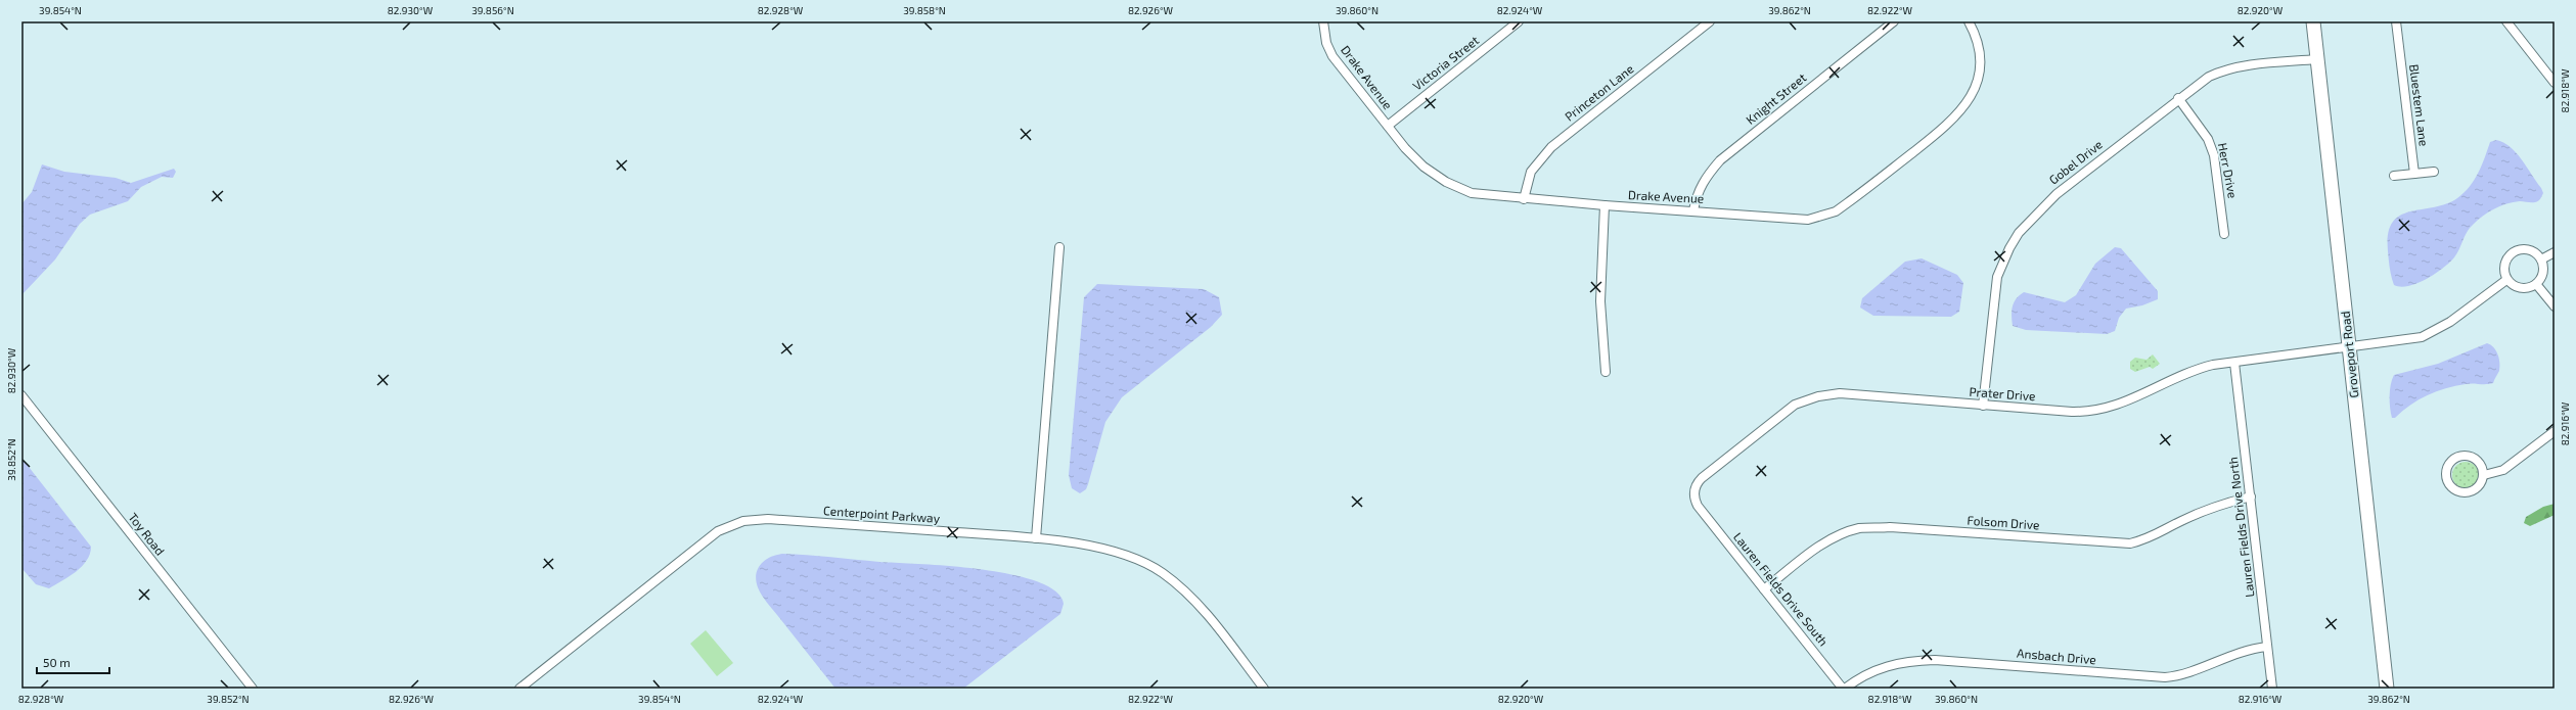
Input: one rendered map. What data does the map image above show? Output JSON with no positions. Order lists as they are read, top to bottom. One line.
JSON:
{"streets":{"main road":["Groveport Road"],"street":["Victoria Street","Drake Avenue","Princeton Lane","Knight Street","Bluestem Lane","Gobel Drive","Herr Drive","Prater Drive","Centerpoint Parkway","Folsom Drive","Lauren Fields Drive North","Toy Road","Lauren Fields Drive South","Ansbach Drive"]},"crossings":[["Victoria Street","Drake Avenue"],["Drake Avenue","Princeton Lane"],["Drake Avenue","Knight Street"],["Gobel Drive","Herr Drive"],["Gobel Drive","Groveport Road"],["Gobel Drive","Prater Drive"],["Groveport Road","Prater Drive"],["Prater Drive","Lauren Fields Drive North"],["Prater Drive","Lauren Fields Drive South"],["Folsom Drive","Lauren Fields Drive North"],["Folsom Drive","Lauren Fields Drive South"],["Lauren Fields Drive North","Ansbach Drive"],["Lauren Fields Drive South","Ansbach Drive"]],"scale_bar":"50 m","coordinates":["39.854°N","82.930°W","39.856°N","82.928°W","39.858°N","82.926°W","39.860°N","82.924°W","39.862°N","82.922°W","82.920°W","82.918°W","82.916°W","39.852°N"]}
